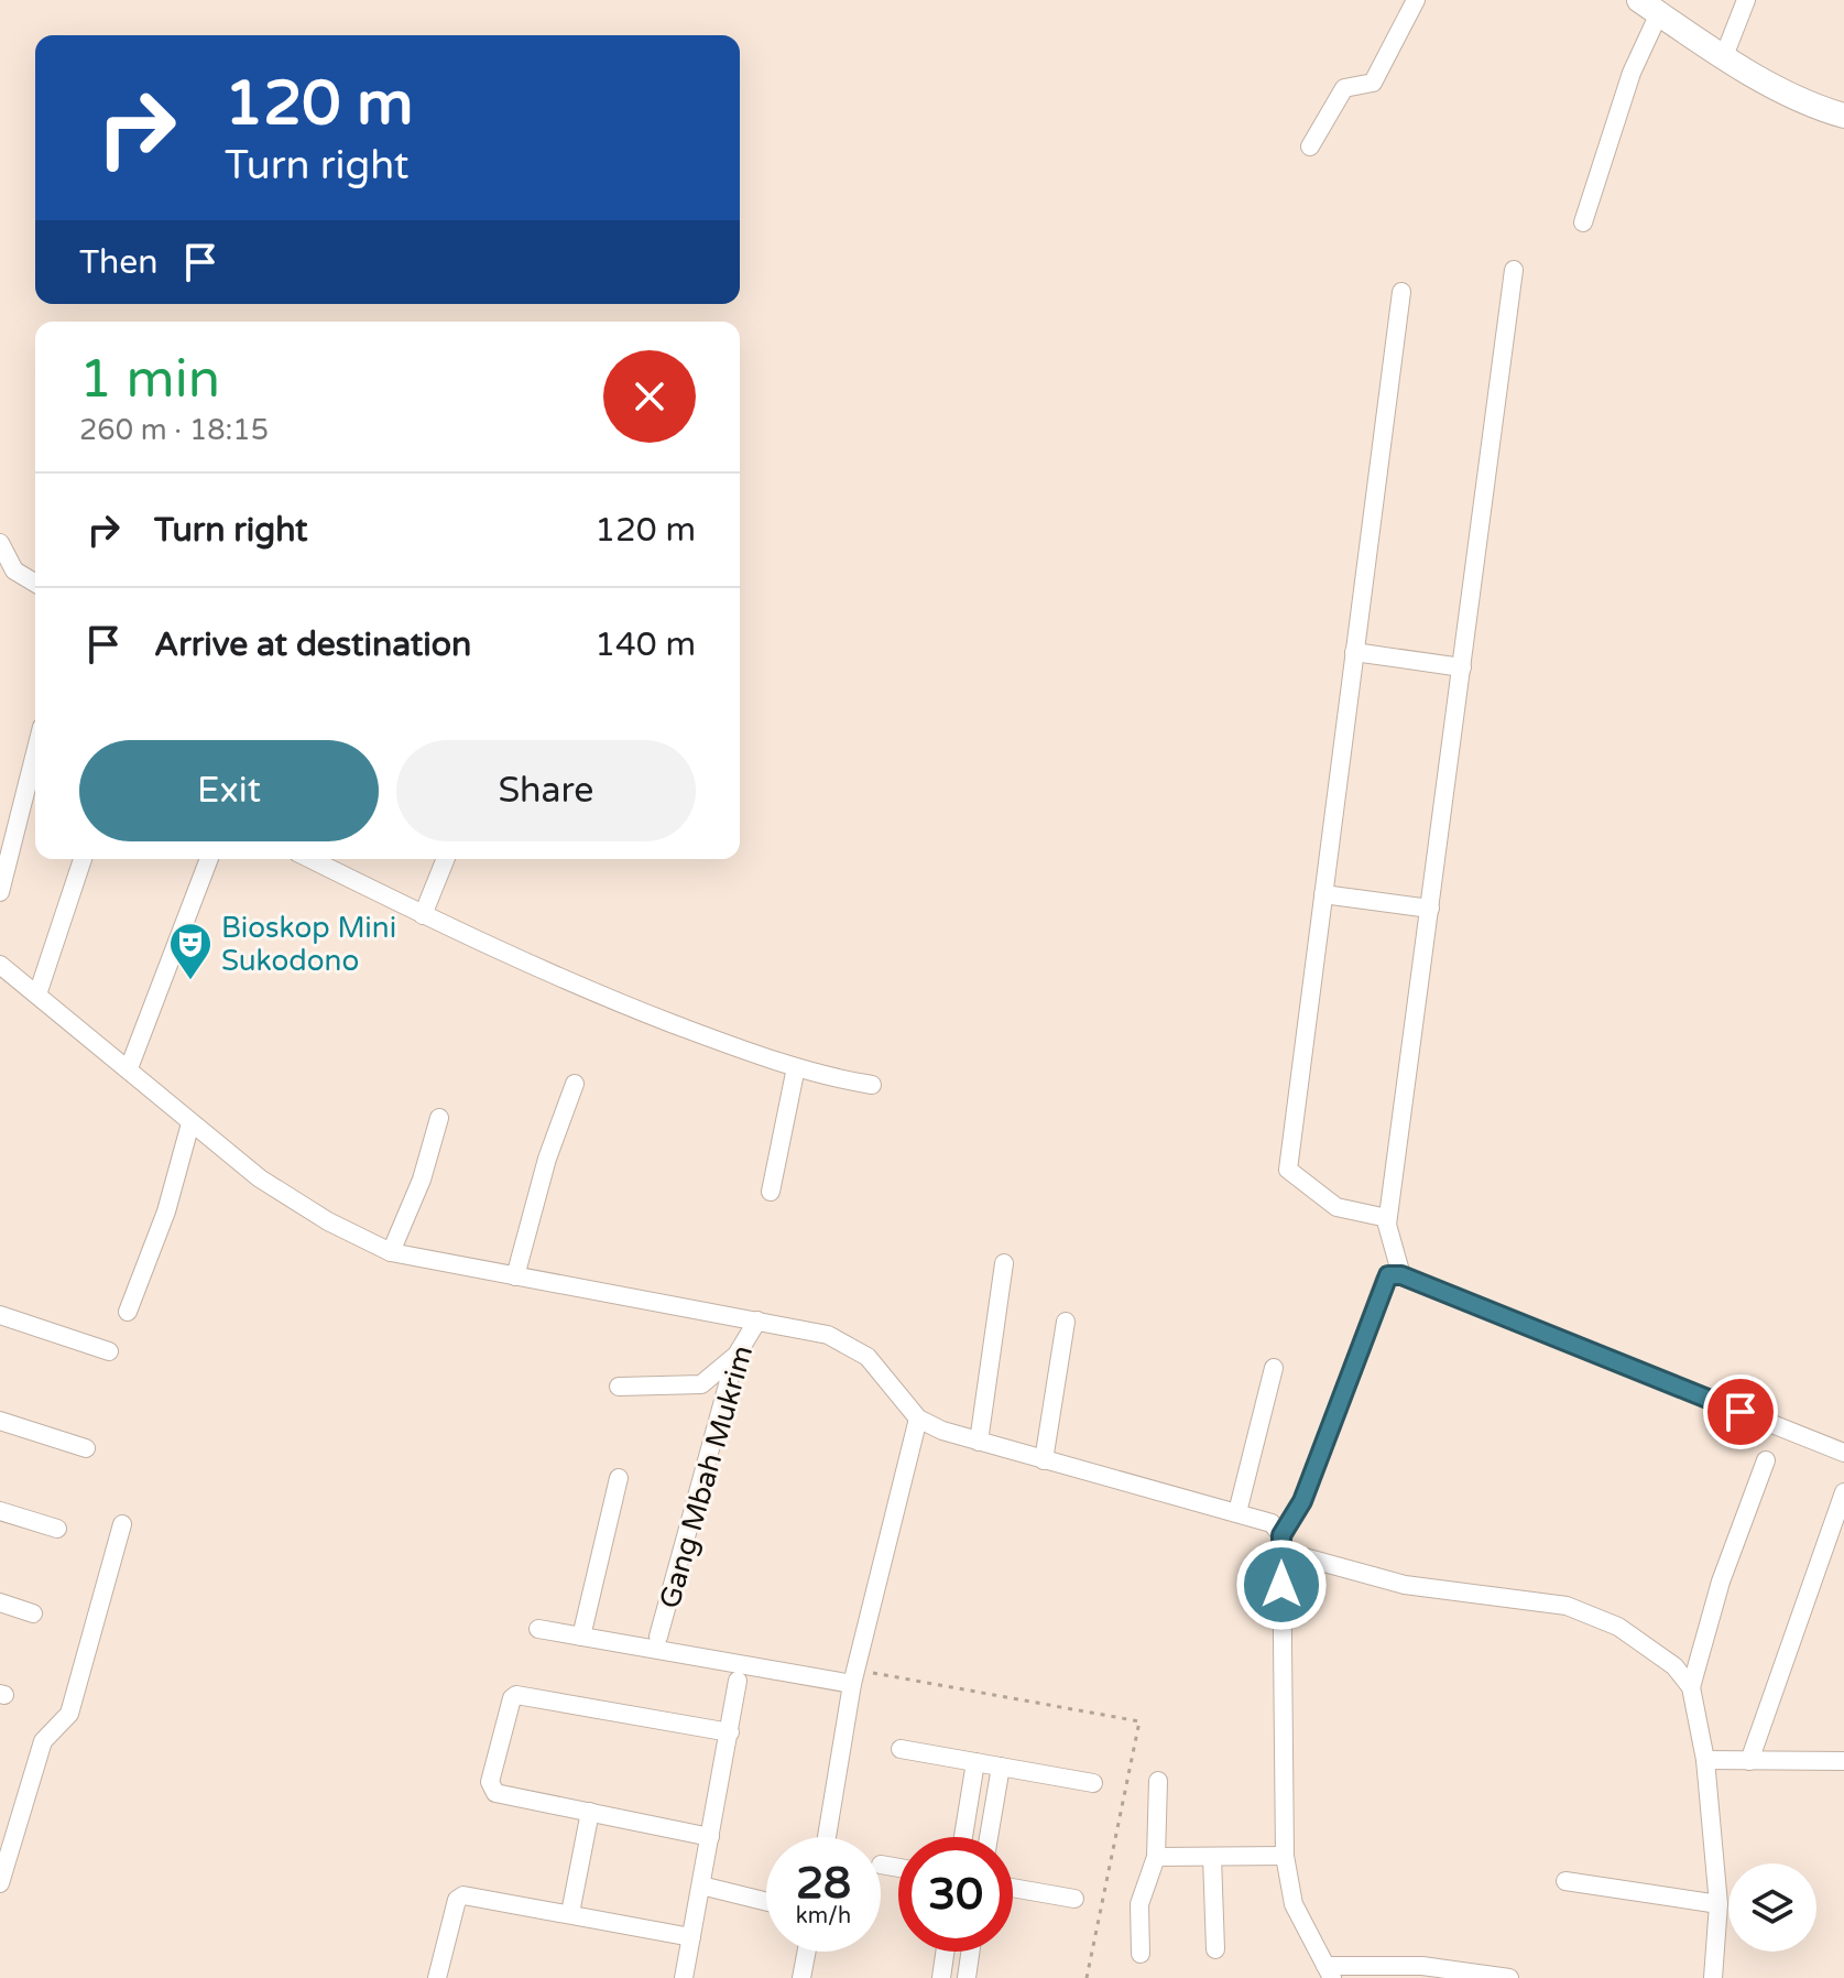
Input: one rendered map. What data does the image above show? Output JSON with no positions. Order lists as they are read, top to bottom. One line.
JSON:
{"streets":{"street":["Gang Mbah Mukrim"]},"places":{"theatre":["Bioskop Mini Sukodono"]},"page":{"turn":["120 m","Turn right"],"then":"Then","heading":["1 min","260 m · 18:15"],"list":[{"name":"Turn right","value":"120 m"},{"name":"Arrive at destination","value":"140 m"}],"buttons":["Exit","Share"],"speed":"28 km/h","limit":"30"}}
